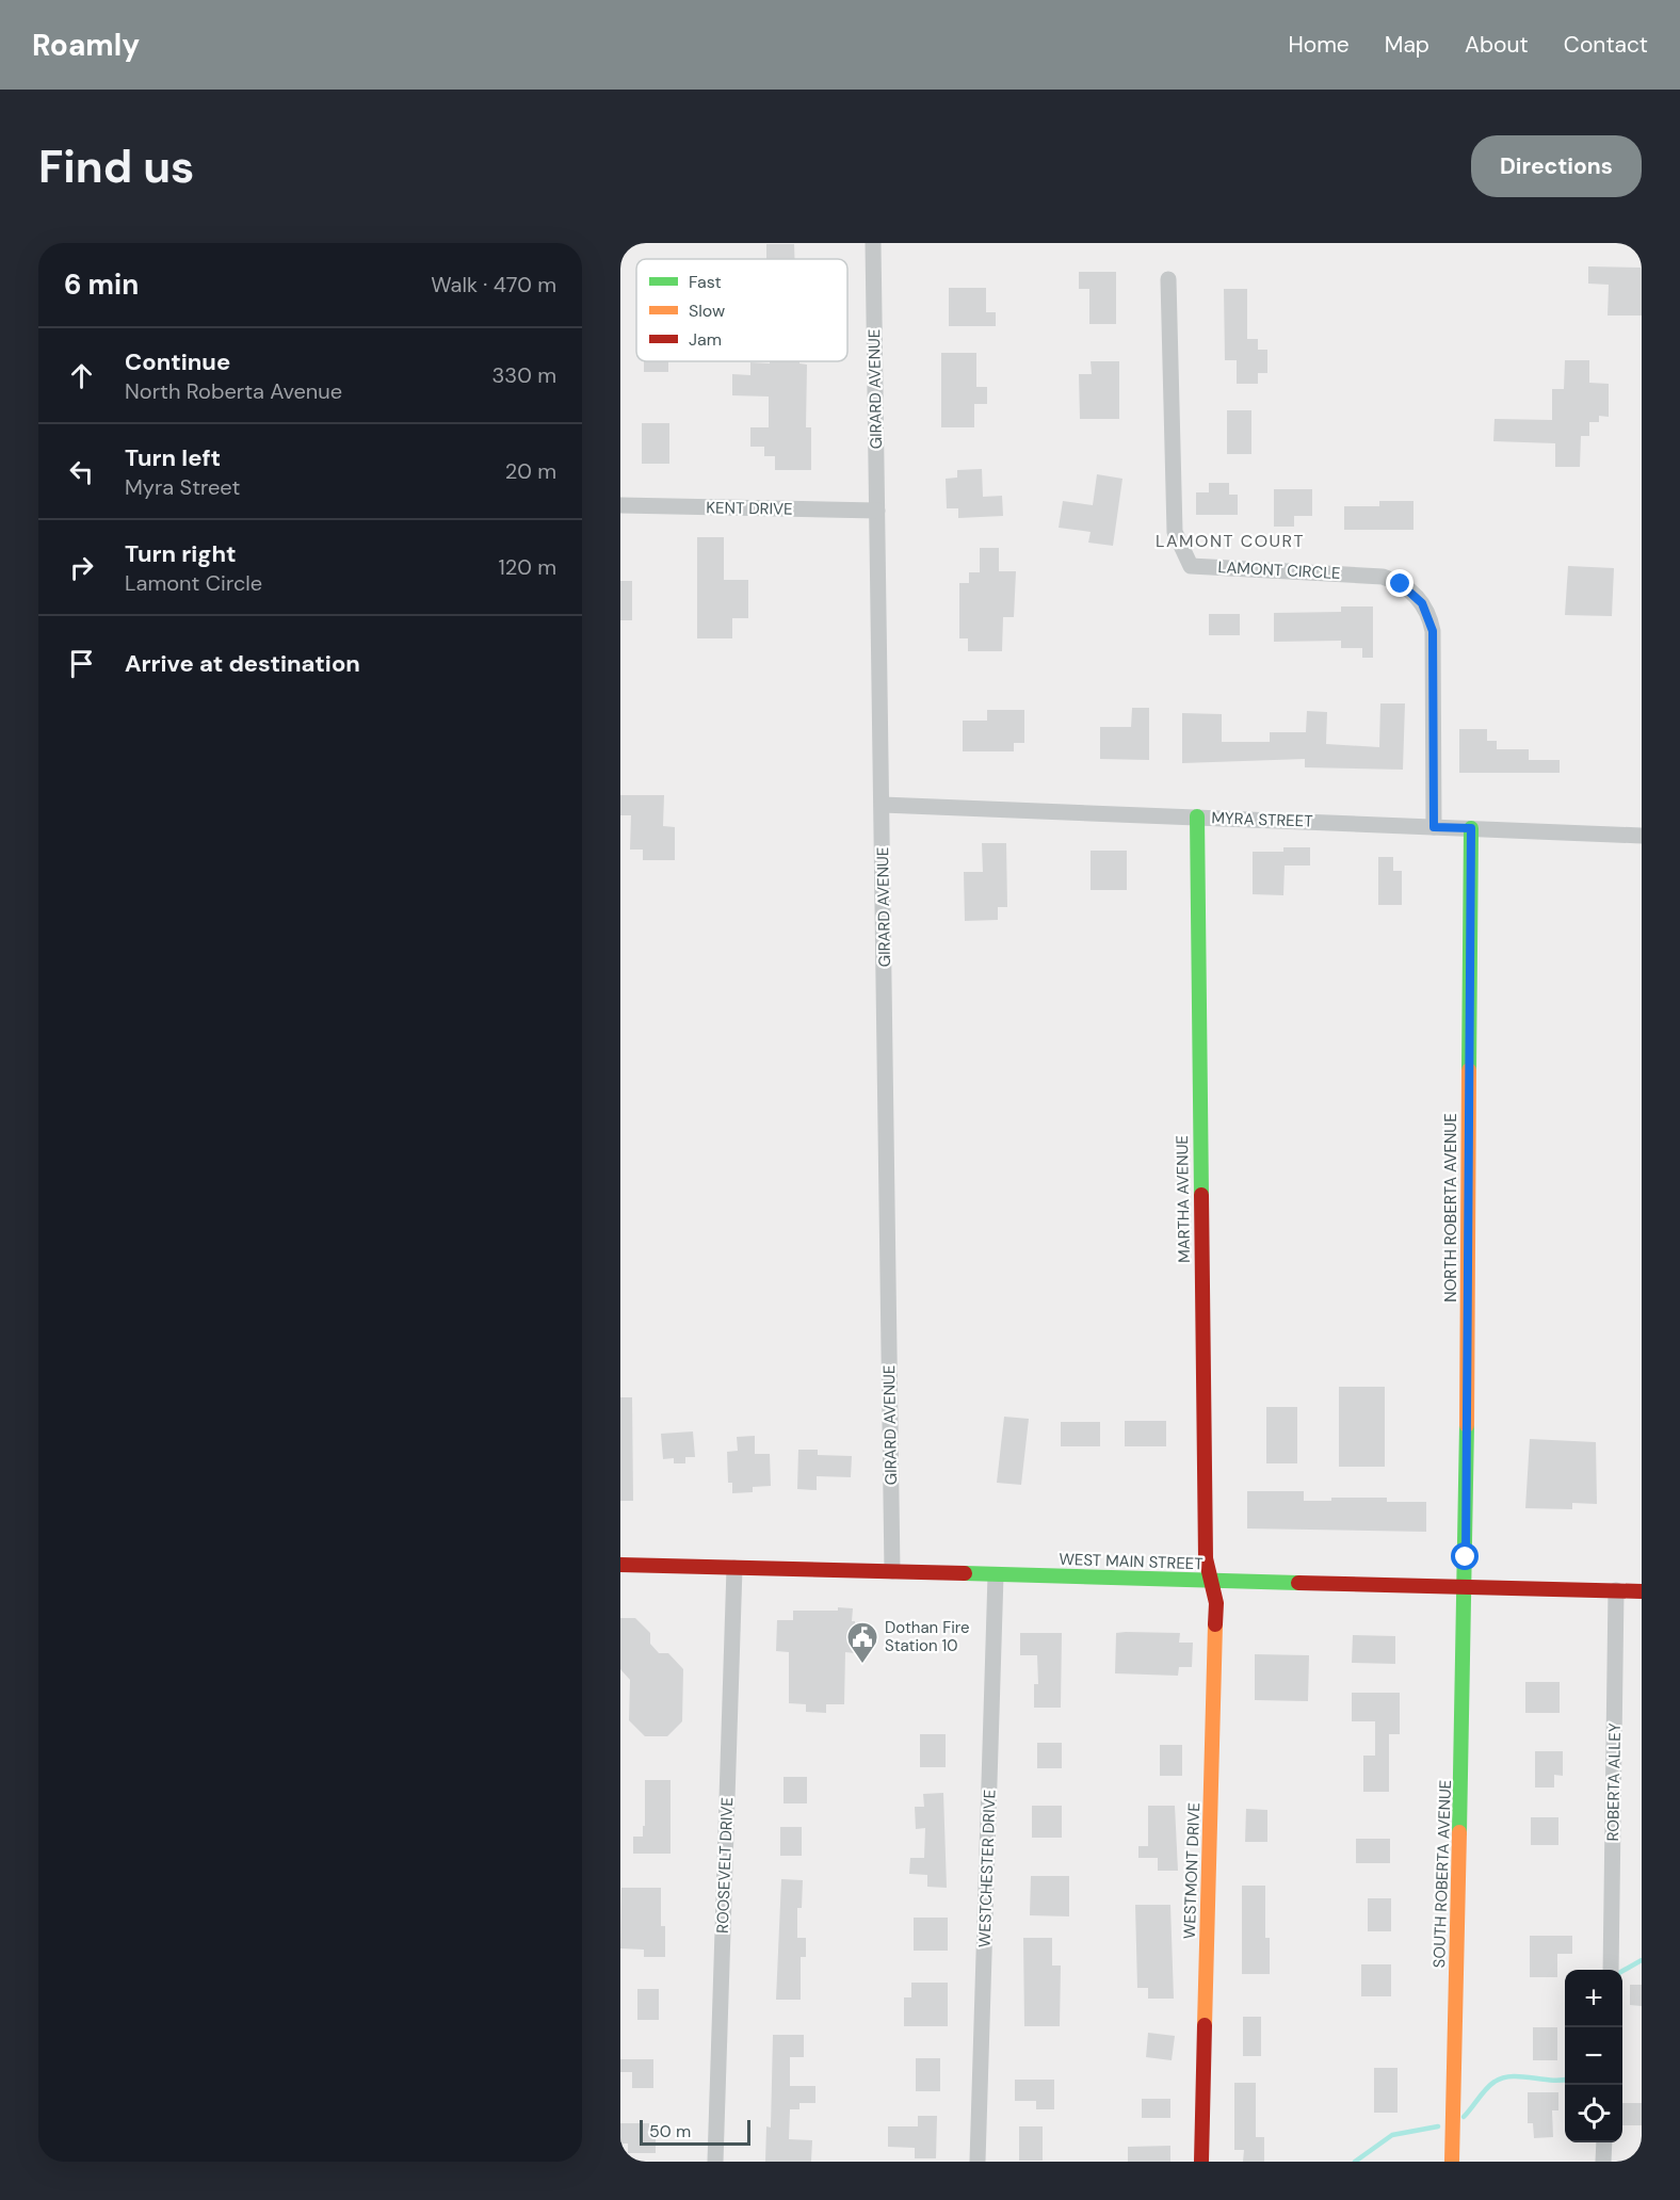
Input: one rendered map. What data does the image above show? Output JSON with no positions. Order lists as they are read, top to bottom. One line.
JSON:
{"streets":{"street":["GIRARD AVENUE","KENT DRIVE","LAMONT CIRCLE","MYRA STREET","MARTHA AVENUE","NORTH ROBERTA AVENUE","WEST MAIN STREET","ROBERTA ALLEY","ROOSEVELT DRIVE","WESTCHESTER DRIVE","WESTMONT DRIVE","SOUTH ROBERTA AVENUE"]},"crossings":[["GIRARD AVENUE","KENT DRIVE"],["GIRARD AVENUE","MYRA STREET"],["GIRARD AVENUE","WEST MAIN STREET"],["LAMONT CIRCLE","MYRA STREET"],["MYRA STREET","MARTHA AVENUE"],["MYRA STREET","NORTH ROBERTA AVENUE"],["MARTHA AVENUE","WEST MAIN STREET"],["MARTHA AVENUE","WESTMONT DRIVE"],["NORTH ROBERTA AVENUE","WEST MAIN STREET"],["NORTH ROBERTA AVENUE","SOUTH ROBERTA AVENUE"],["WEST MAIN STREET","ROBERTA ALLEY"],["WEST MAIN STREET","ROOSEVELT DRIVE"],["WEST MAIN STREET","WESTCHESTER DRIVE"],["WEST MAIN STREET","WESTMONT DRIVE"],["WEST MAIN STREET","SOUTH ROBERTA AVENUE"]],"districts":["LAMONT COURT"],"places":{"public building":["Dothan Fire Station 10"]},"legend":["Fast","Slow","Jam"],"scale_bar":"50 m","page":{"header":"Roamly","nav":["Home","Map","About","Contact"],"buttons":"Directions","title":"Find us","heading":["6 min","Walk · 470 m"],"list":[["Continue","North Roberta Avenue","330 m"],["Turn left","Myra Street","20 m"],["Turn right","Lamont Circle","120 m"],"Arrive at destination"],"map_buttons":["+","−"],"scale":"50 m"}}
